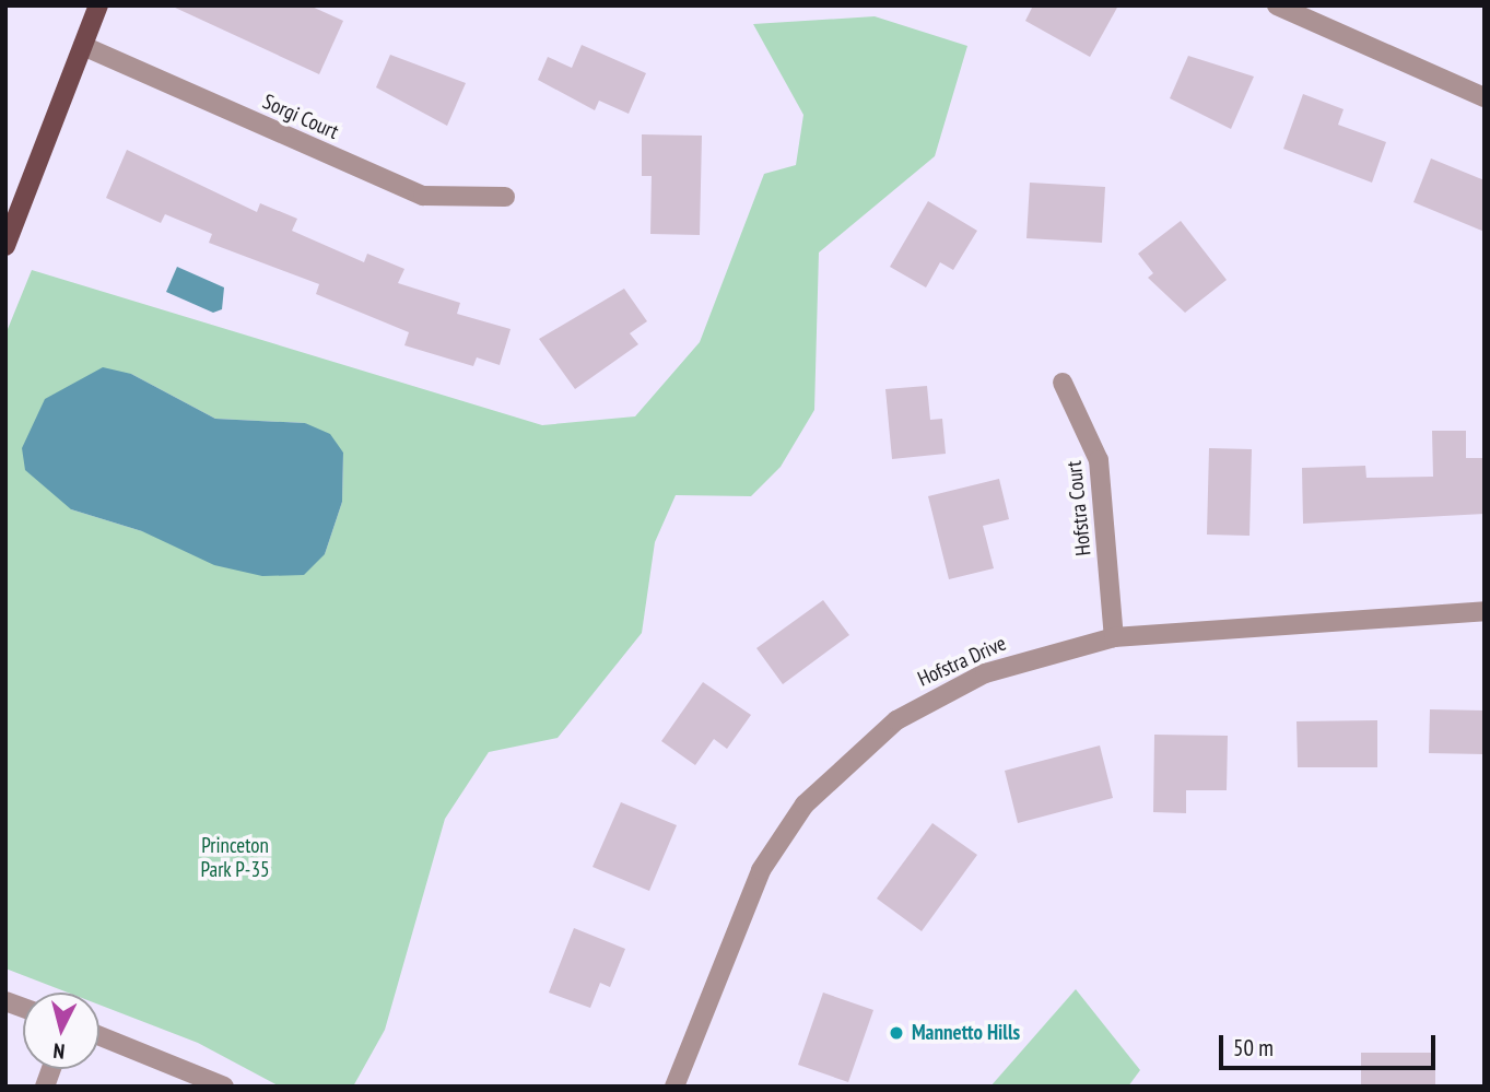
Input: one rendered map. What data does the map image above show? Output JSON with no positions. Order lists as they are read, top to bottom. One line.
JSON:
{"streets":{"street":["Sorgi Court","Hofstra Court","Hofstra Drive"]},"crossings":[["Hofstra Court","Hofstra Drive"]],"parks":["Princeton Park P-35"],"places":["Mannetto Hills"],"scale_bar":"50 m","north":"bottom"}
